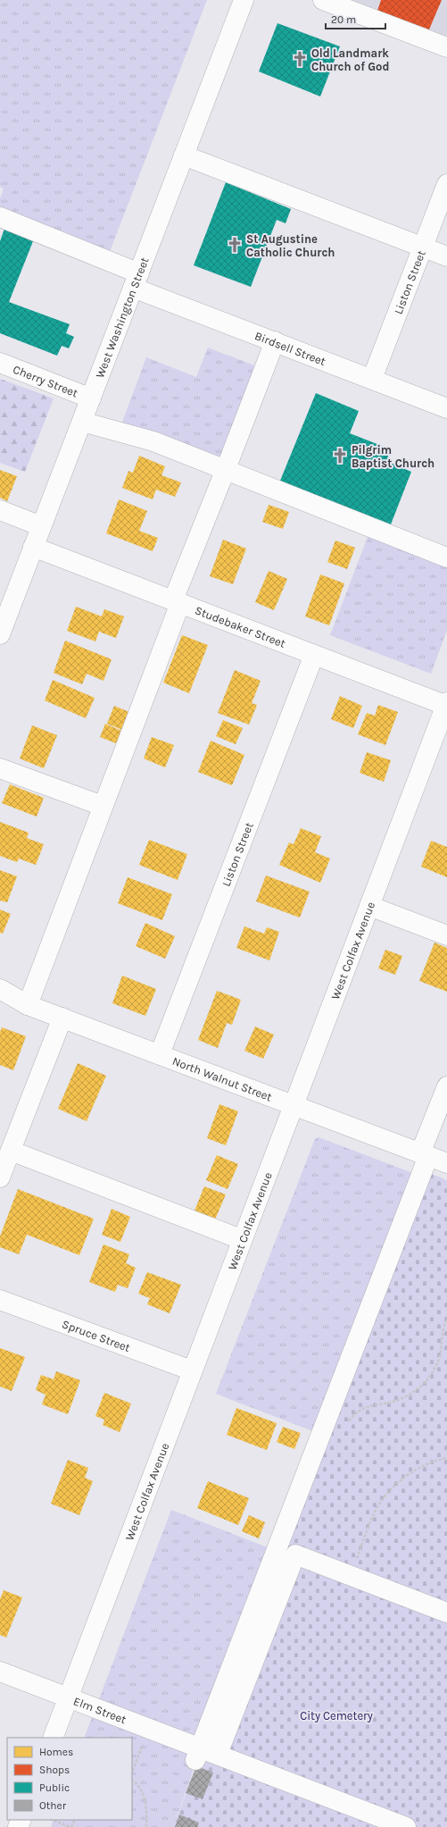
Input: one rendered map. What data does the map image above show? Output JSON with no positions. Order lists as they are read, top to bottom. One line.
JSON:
{"streets":{"street":["Liston Street","West Washington Street","Birdsell Street","Cherry Street","Studebaker Street","West Colfax Avenue","North Walnut Street","Spruce Street","Elm Street"]},"crossings":[["Liston Street","Birdsell Street"],["Liston Street","Studebaker Street"],["Liston Street","North Walnut Street"],["West Washington Street","Birdsell Street"],["West Washington Street","Cherry Street"],["West Washington Street","Studebaker Street"],["Studebaker Street","West Colfax Avenue"],["West Colfax Avenue","North Walnut Street"],["West Colfax Avenue","Spruce Street"],["West Colfax Avenue","Elm Street"]],"parks":["City Cemetery"],"places":{"church":["Old Landmark Church of God","St Augustine Catholic Church","Pilgrim Baptist Church"]},"legend":["Homes","Shops","Public","Other"],"scale_bar":"20 m"}
